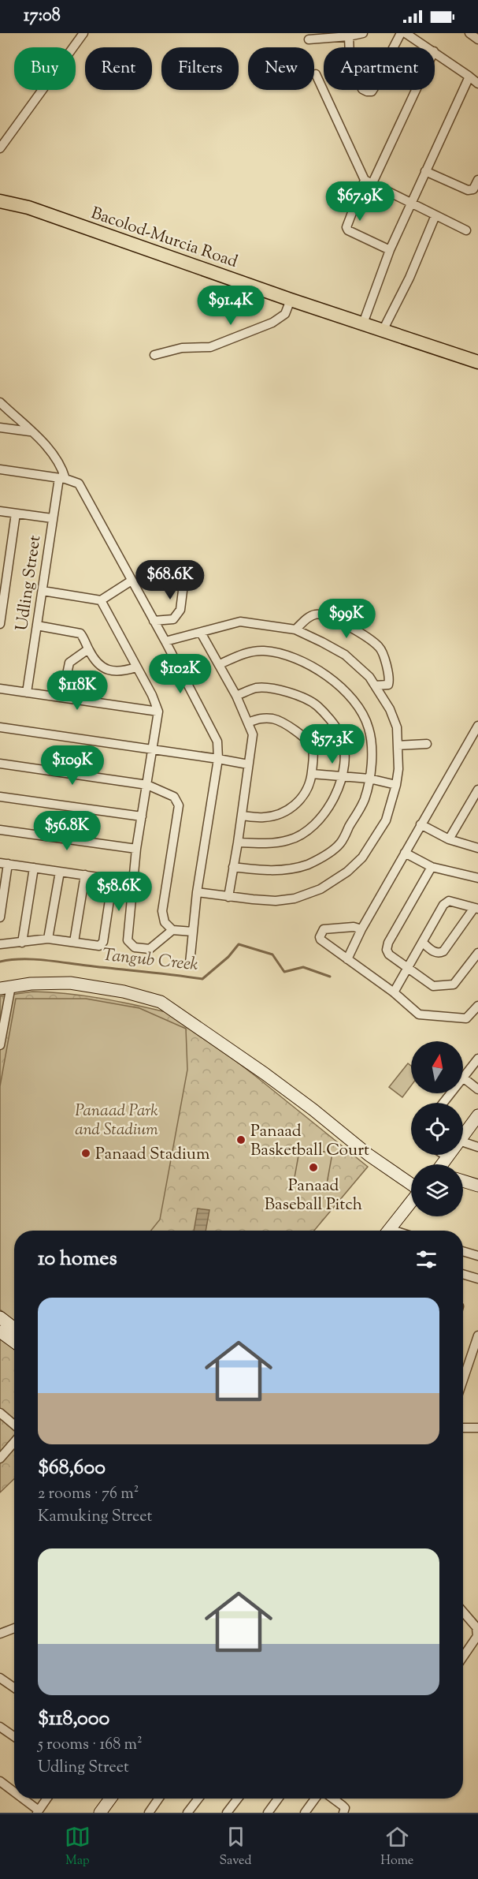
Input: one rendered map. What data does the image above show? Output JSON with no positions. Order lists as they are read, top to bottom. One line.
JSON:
{"streets":{"main road":["Bacolod-Murcia Road"],"street":["Udling Street"]},"water":["Tangub Creek"],"parks":["Panaad Park and Stadium"],"places":["Panaad Basketball Court","Panaad Stadium","Panaad Baseball Pitch"],"north":"top","page":{"status":"17:08","chip":["Buy","Rent","Filters","New","Apartment"],"price":["$67.9K","$91.4K","$68.6K","$99K","$102K","$118K","$57.3K","$109K","$56.8K","$58.6K"],"heading":"10 homes","list":[{"name":"$68,600","note":"2 rooms · 76 m² · Kamuking Street"},{"name":"$118,000","note":"5 rooms · 168 m² · Udling Street"}],"tabs":["Map","Saved","Home"]}}
